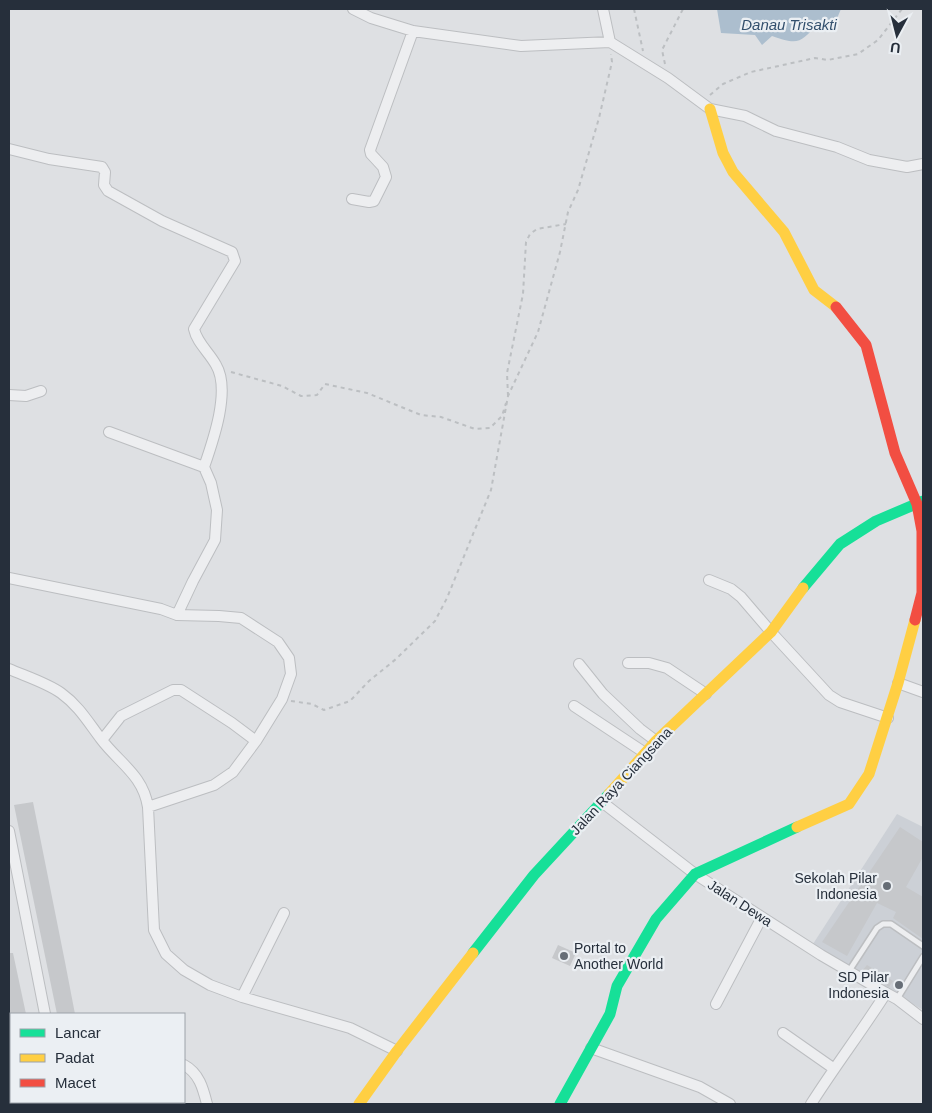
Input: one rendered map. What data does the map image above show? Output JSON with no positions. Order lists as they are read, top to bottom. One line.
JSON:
{"streets":{"street":["Jalan Raya Ciangsana","Jalan Dewa"]},"crossings":[["Jalan Raya Ciangsana","Jalan Dewa"]],"water":["Danau Trisakti"],"places":["Sekolah Pilar Indonesia","Portal to Another World","SD Pilar Indonesia"],"legend":["Lancar","Padat","Macet"],"north":"bottom"}
